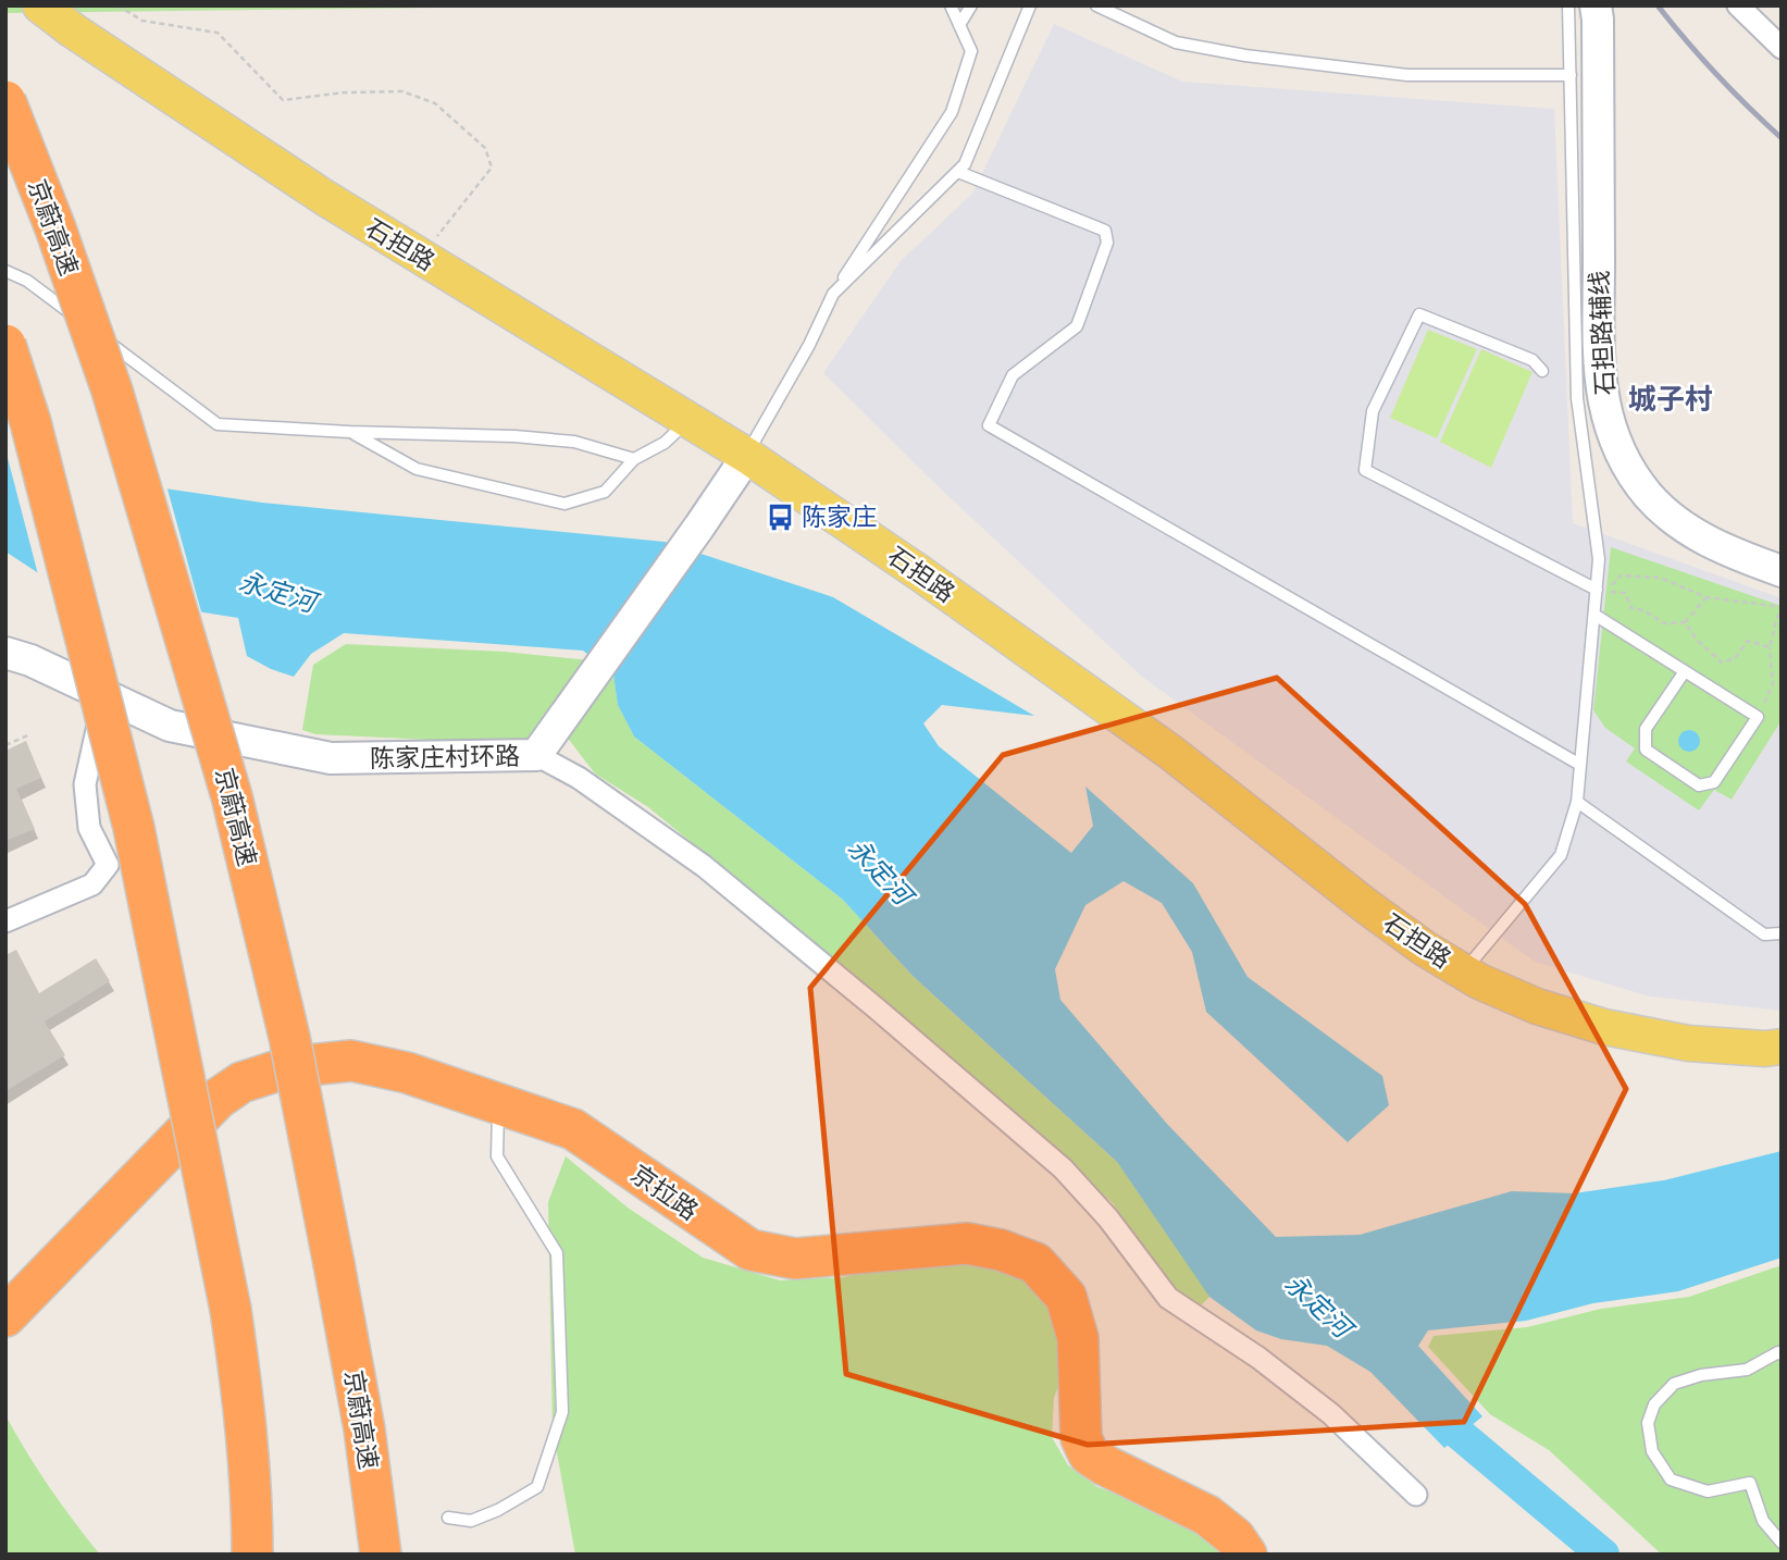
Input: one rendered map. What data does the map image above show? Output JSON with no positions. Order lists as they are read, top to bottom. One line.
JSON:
{"streets":{"highway":["京蔚高速","京拉路"],"main road":["石担路"],"street":["石担路辅线","陈家庄村环路"]},"crossings":[["石担路","陈家庄村环路"]],"districts":["城子村"],"water":["永定河"],"places":{"bus stop":["陈家庄"]}}
